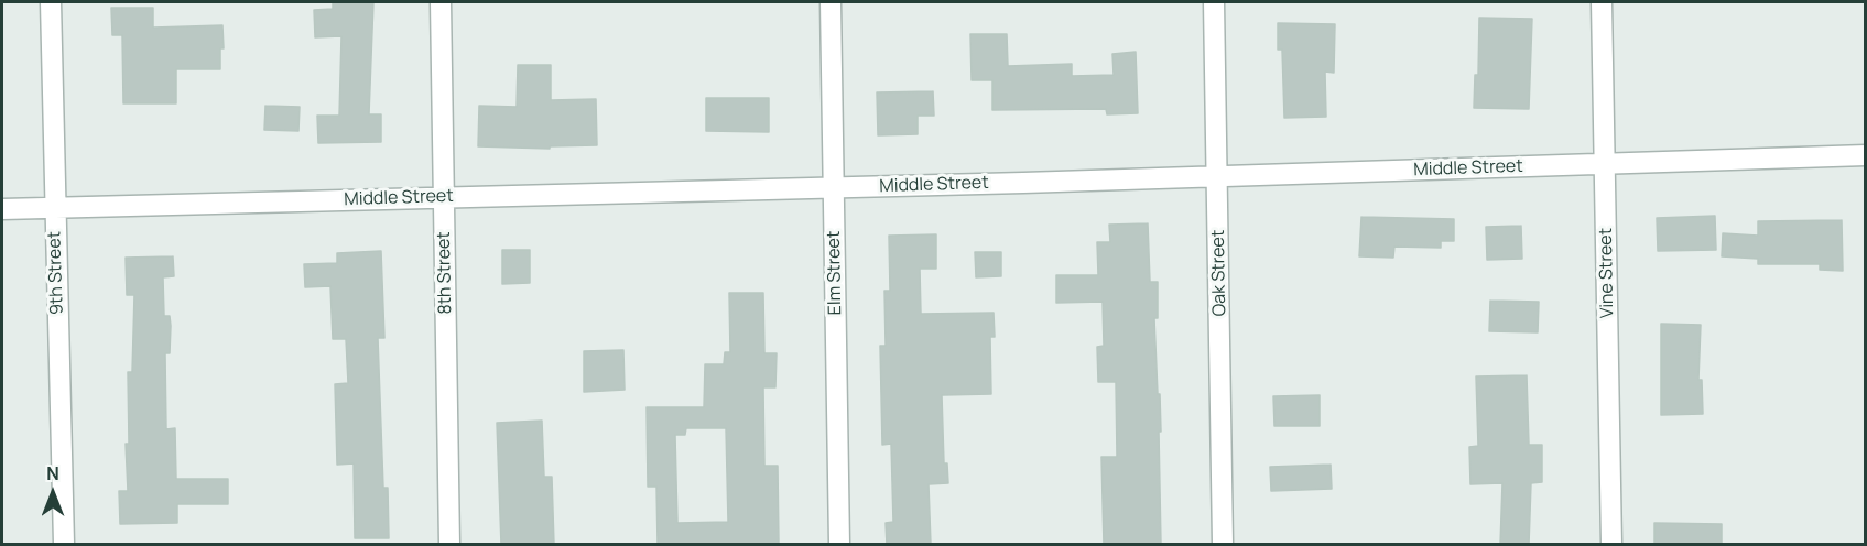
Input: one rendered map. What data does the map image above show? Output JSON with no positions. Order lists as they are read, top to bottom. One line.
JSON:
{"streets":{"street":["Middle Street","9th Street","8th Street","Elm Street","Oak Street","Vine Street"]},"crossings":[["Middle Street","9th Street"],["Middle Street","8th Street"],["Middle Street","Elm Street"],["Middle Street","Oak Street"],["Middle Street","Vine Street"]],"north":"top"}
